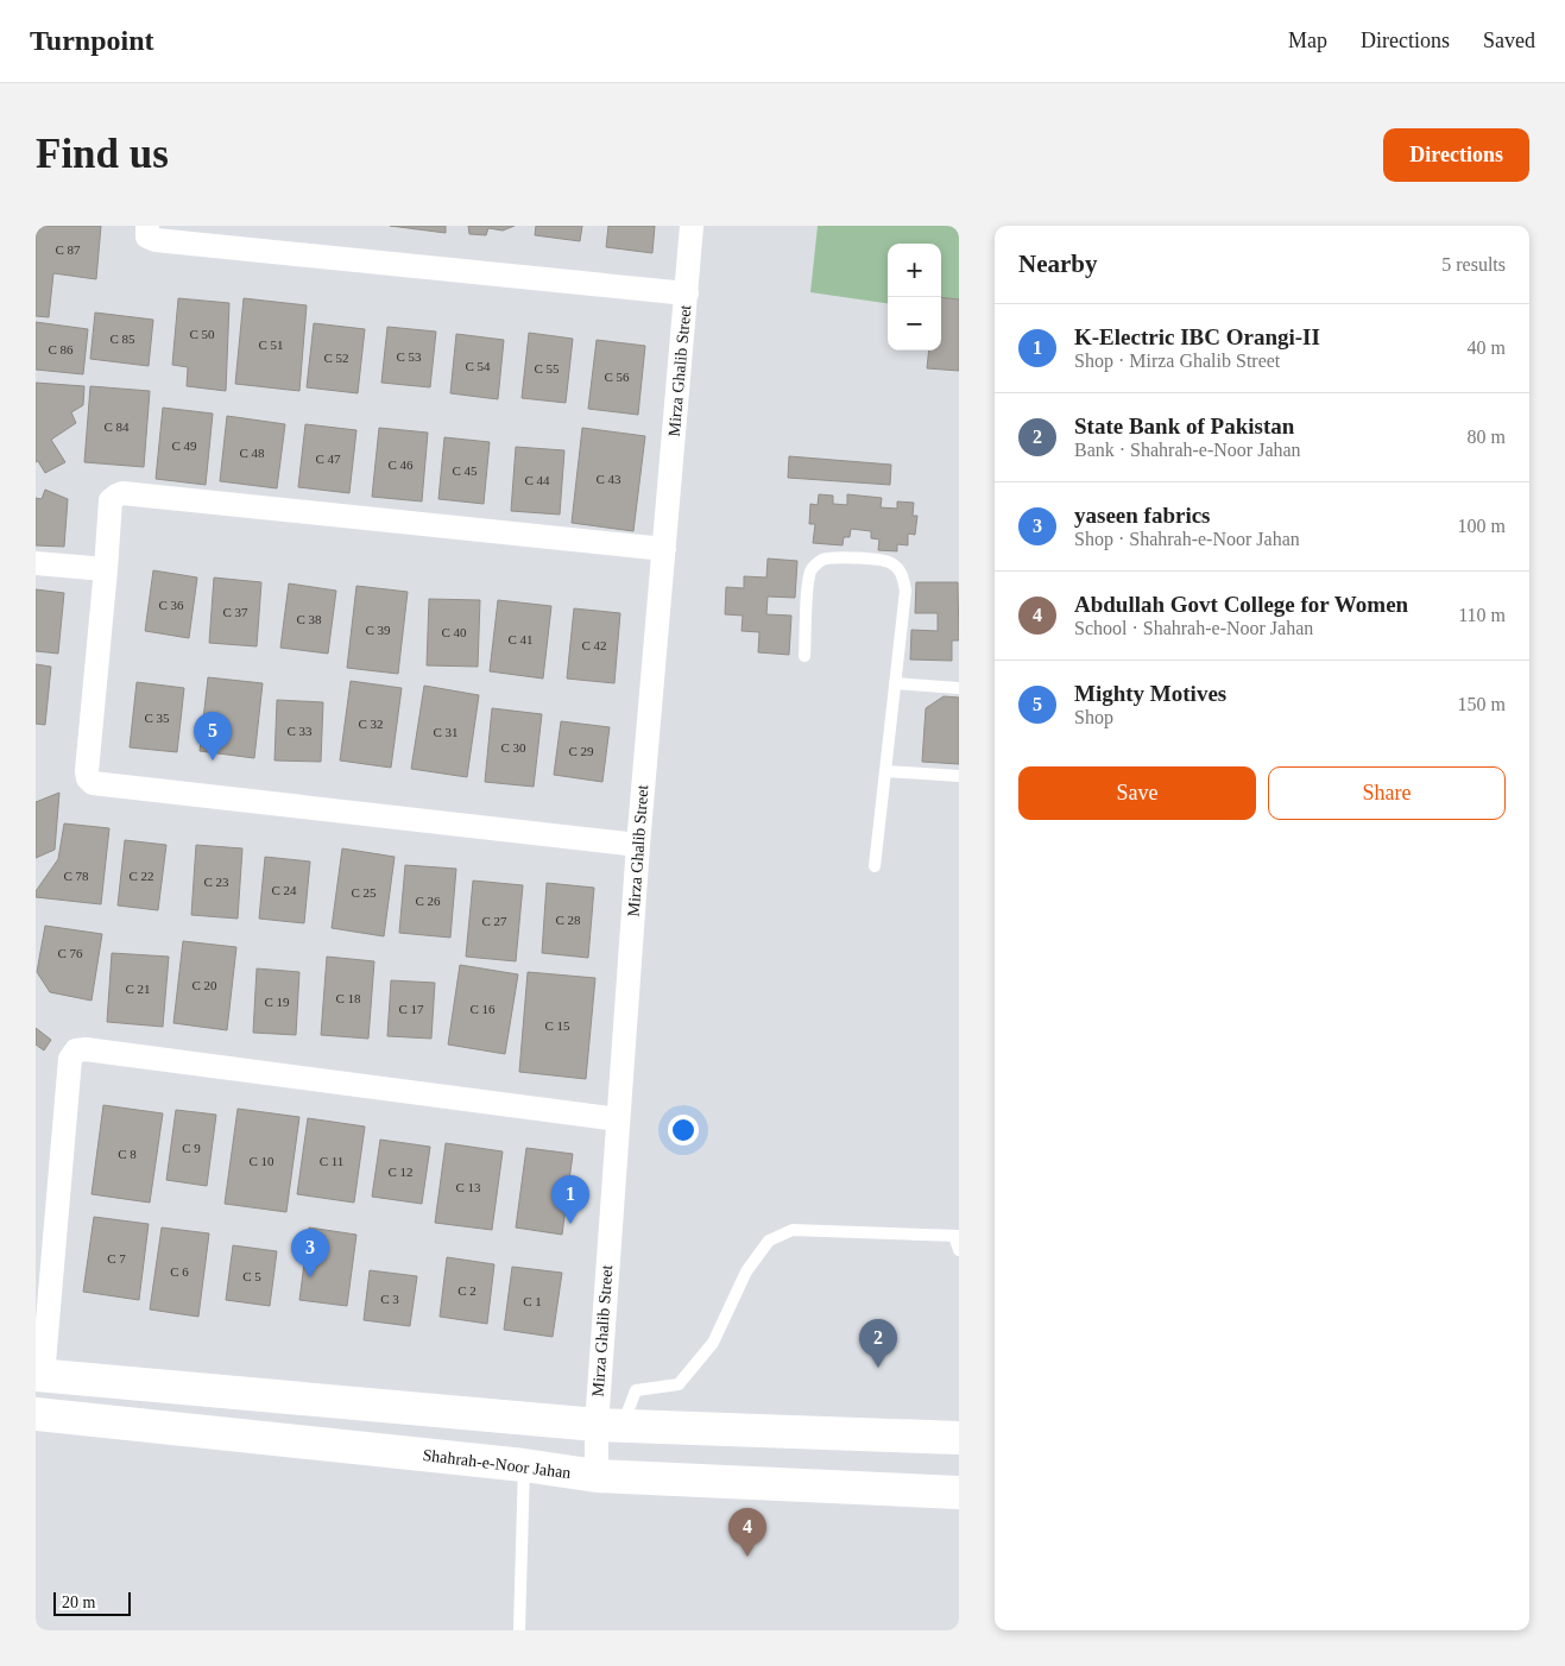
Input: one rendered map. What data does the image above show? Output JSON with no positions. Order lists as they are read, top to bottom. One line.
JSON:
{"streets":{"main road":["Shahrah-e-Noor Jahan"],"street":["Mirza Ghalib Street"]},"crossings":[["Mirza Ghalib Street","Shahrah-e-Noor Jahan"]],"house_numbers":["C 87","C 50","C 85","C 51","C 86","C 53","C 52","C 54","C 55","C 56","C 84","C 49","C 48","C 47","C 46","C 45","C 43","C 44","C 36","C 37","C 38","C 39","C 40","C 41","C 42","C 35","C 32","C 33","C 31","C 30","C 29","C 78","C 22","C 23","C 24","C 25","C 26","C 28","C 27","C 76","C 20","C 21","C 18","C 19","C 17","C 16","C 15","C 9","C 8","C 10","C 11","C 12","C 13","C 7","C 6","C 5","C 2","C 3","C 1"],"scale_bar":"20 m","page":{"header":"Turnpoint","nav":["Map","Directions","Saved"],"buttons":["Directions",["Save","Share"]],"title":"Find us","heading":["Nearby","5 results"],"map_buttons":["+","−"],"list":[{"mark":"1","name":"K-Electric IBC Orangi-II","note":"Shop · Mirza Ghalib Street","value":"40 m"},{"mark":"2","name":"State Bank of Pakistan","note":"Bank · Shahrah-e-Noor Jahan","value":"80 m"},{"mark":"3","name":"yaseen fabrics","note":"Shop · Shahrah-e-Noor Jahan","value":"100 m"},{"mark":"4","name":"Abdullah Govt College for Women","note":"School · Shahrah-e-Noor Jahan","value":"110 m"},{"mark":"5","name":"Mighty Motives","note":"Shop","value":"150 m"}],"pins":["5","1","3","2","4"],"scale":"20 m"}}
